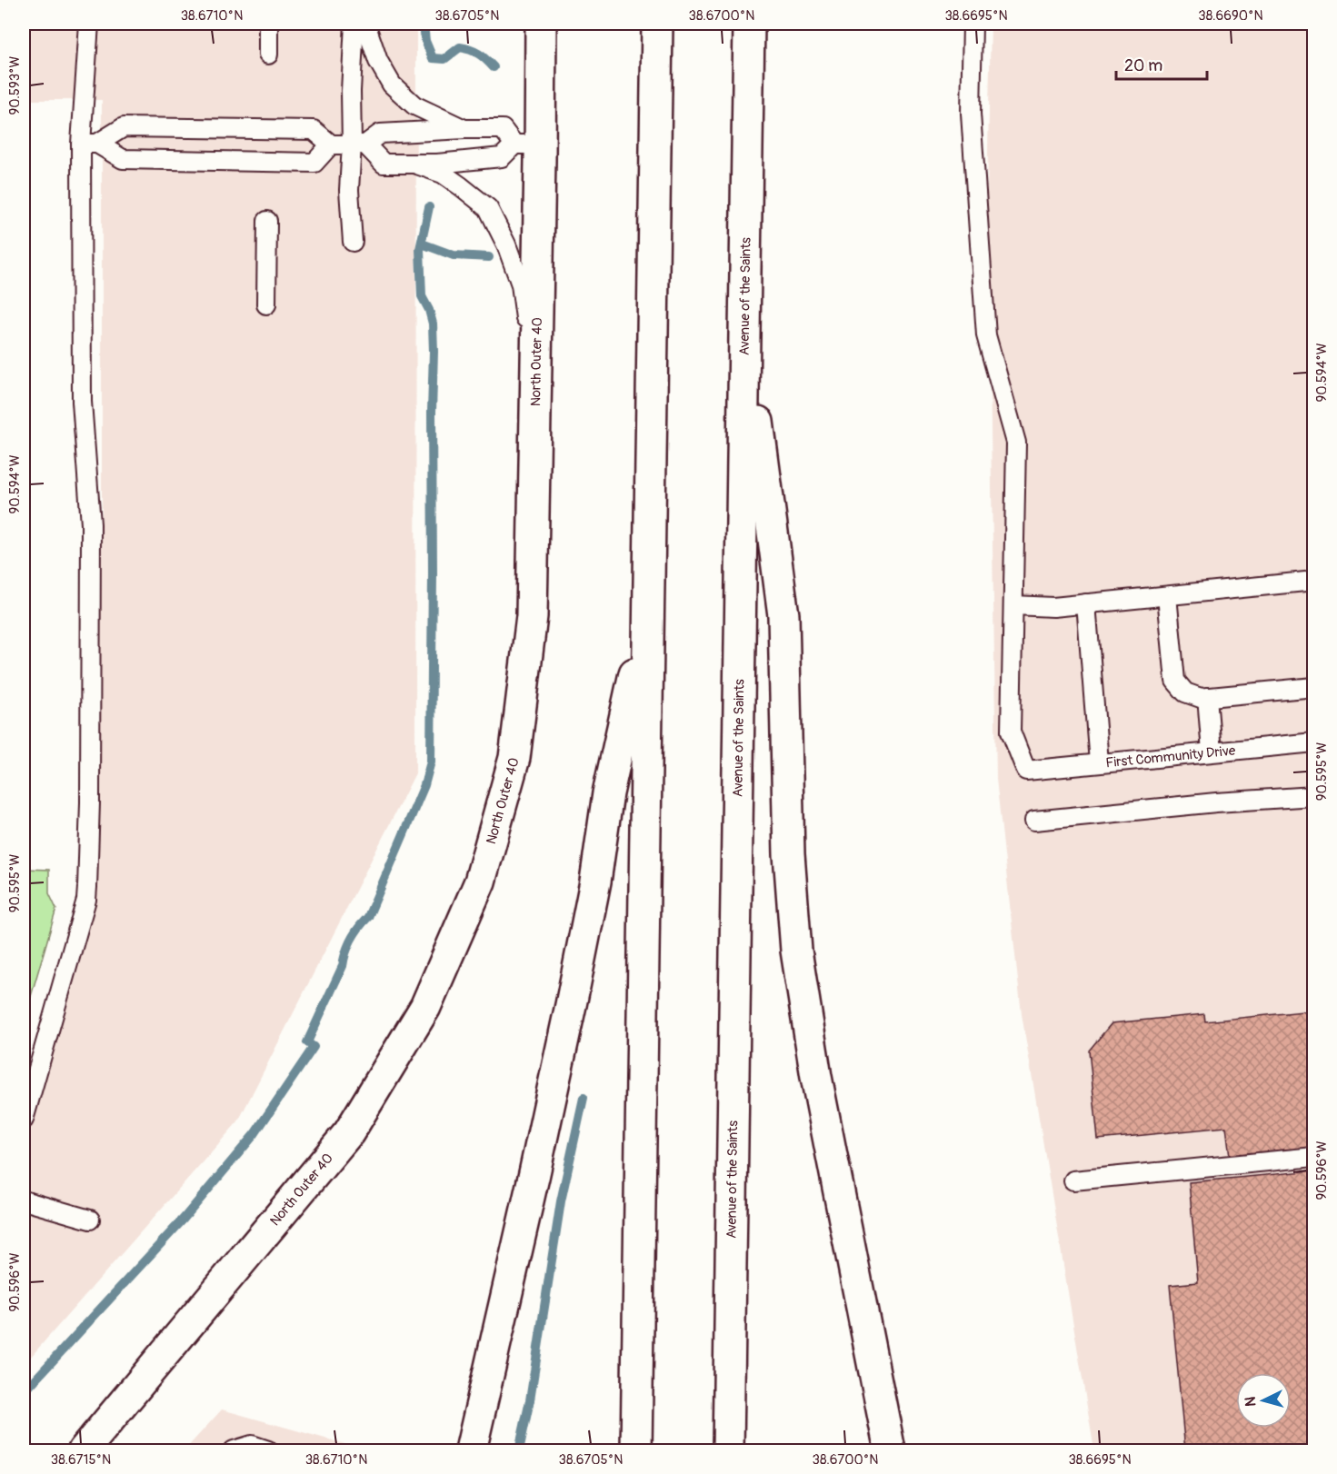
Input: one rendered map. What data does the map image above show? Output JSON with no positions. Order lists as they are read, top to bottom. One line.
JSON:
{"streets":{"main road":["Avenue of the Saints","North Outer 40"],"lane":["First Community Drive"]},"scale_bar":"20 m","north":"left","coordinates":["38.6710°N","38.6705°N","38.6700°N","38.6695°N","38.6690°N","90.593°W","90.594°W","90.595°W","90.596°W","38.6715°N"]}
